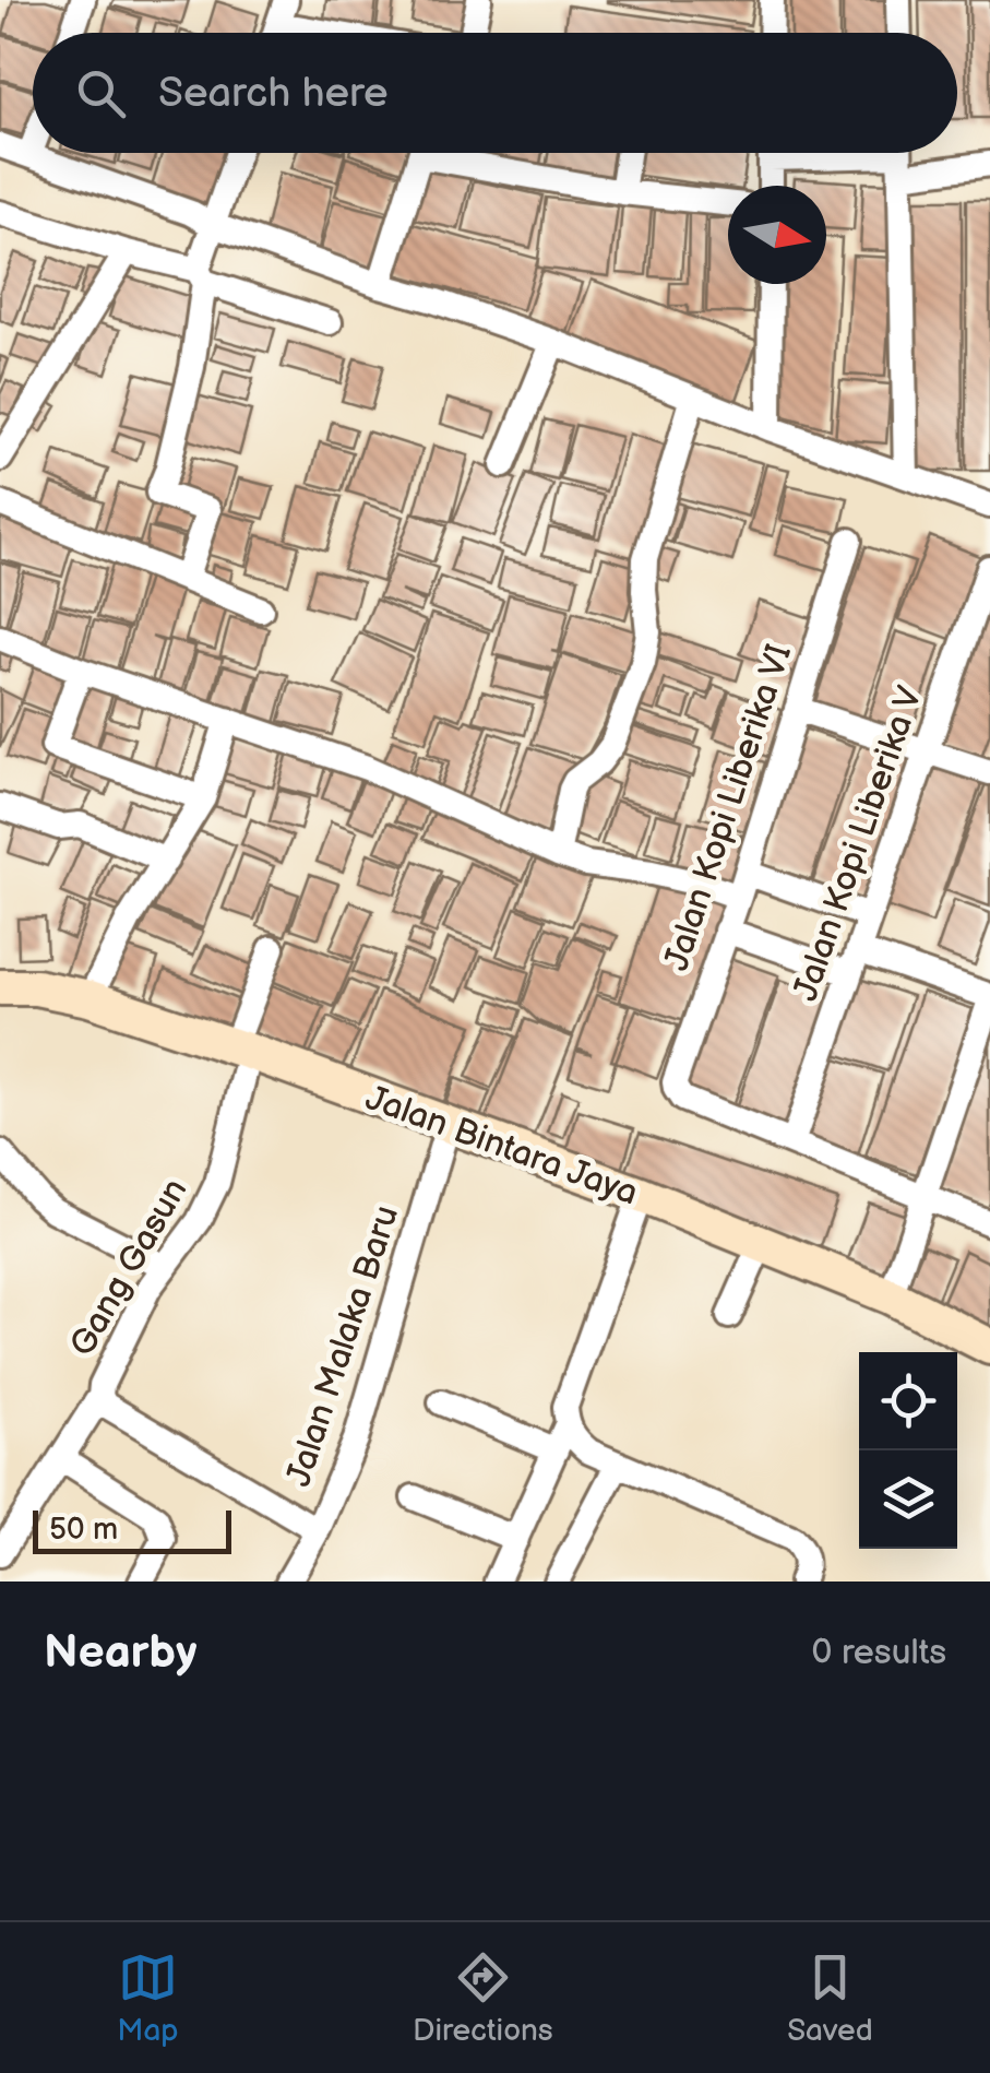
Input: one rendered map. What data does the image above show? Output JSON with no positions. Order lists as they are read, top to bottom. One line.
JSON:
{"streets":{"street":["Jalan Kopi Liberika VI","Jalan Kopi Liberika V","Jalan Bintara Jaya","Gang Gasun","Jalan Malaka Baru"]},"crossings":[["Jalan Kopi Liberika VI","Jalan Kopi Liberika V"],["Jalan Bintara Jaya","Gang Gasun"],["Jalan Bintara Jaya","Jalan Malaka Baru"],["Gang Gasun","Jalan Malaka Baru"]],"scale_bar":"50 m","north":"right","page":{"search":"Search here","scale":"50 m","heading":["Nearby","0 results"],"nav":["Map","Directions","Saved"]}}
